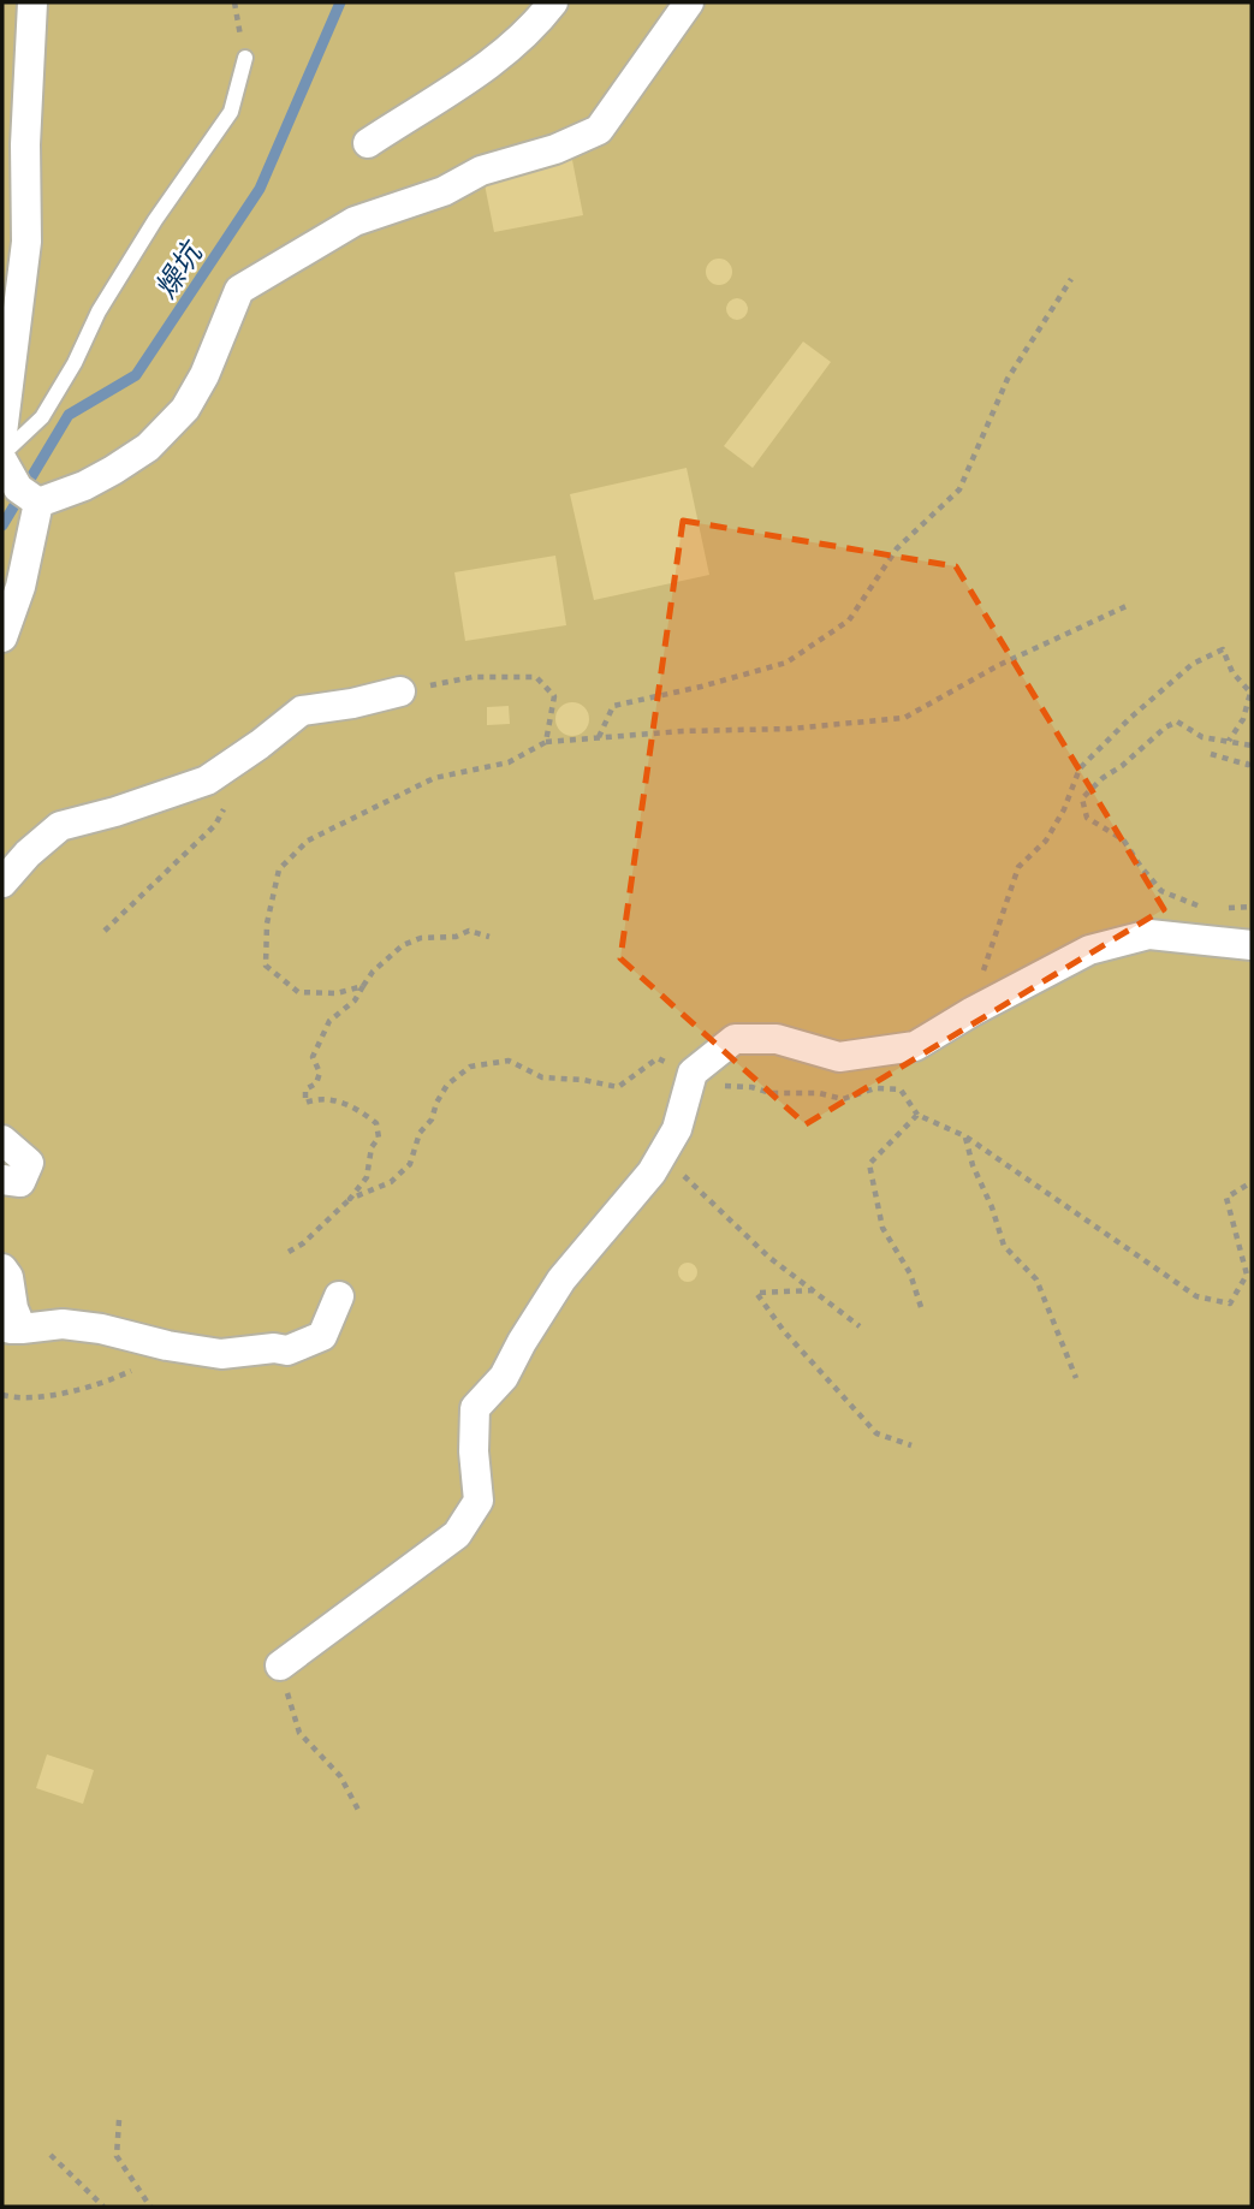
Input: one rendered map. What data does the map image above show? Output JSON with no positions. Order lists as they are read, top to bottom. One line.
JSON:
{"water":["燥坑"]}
